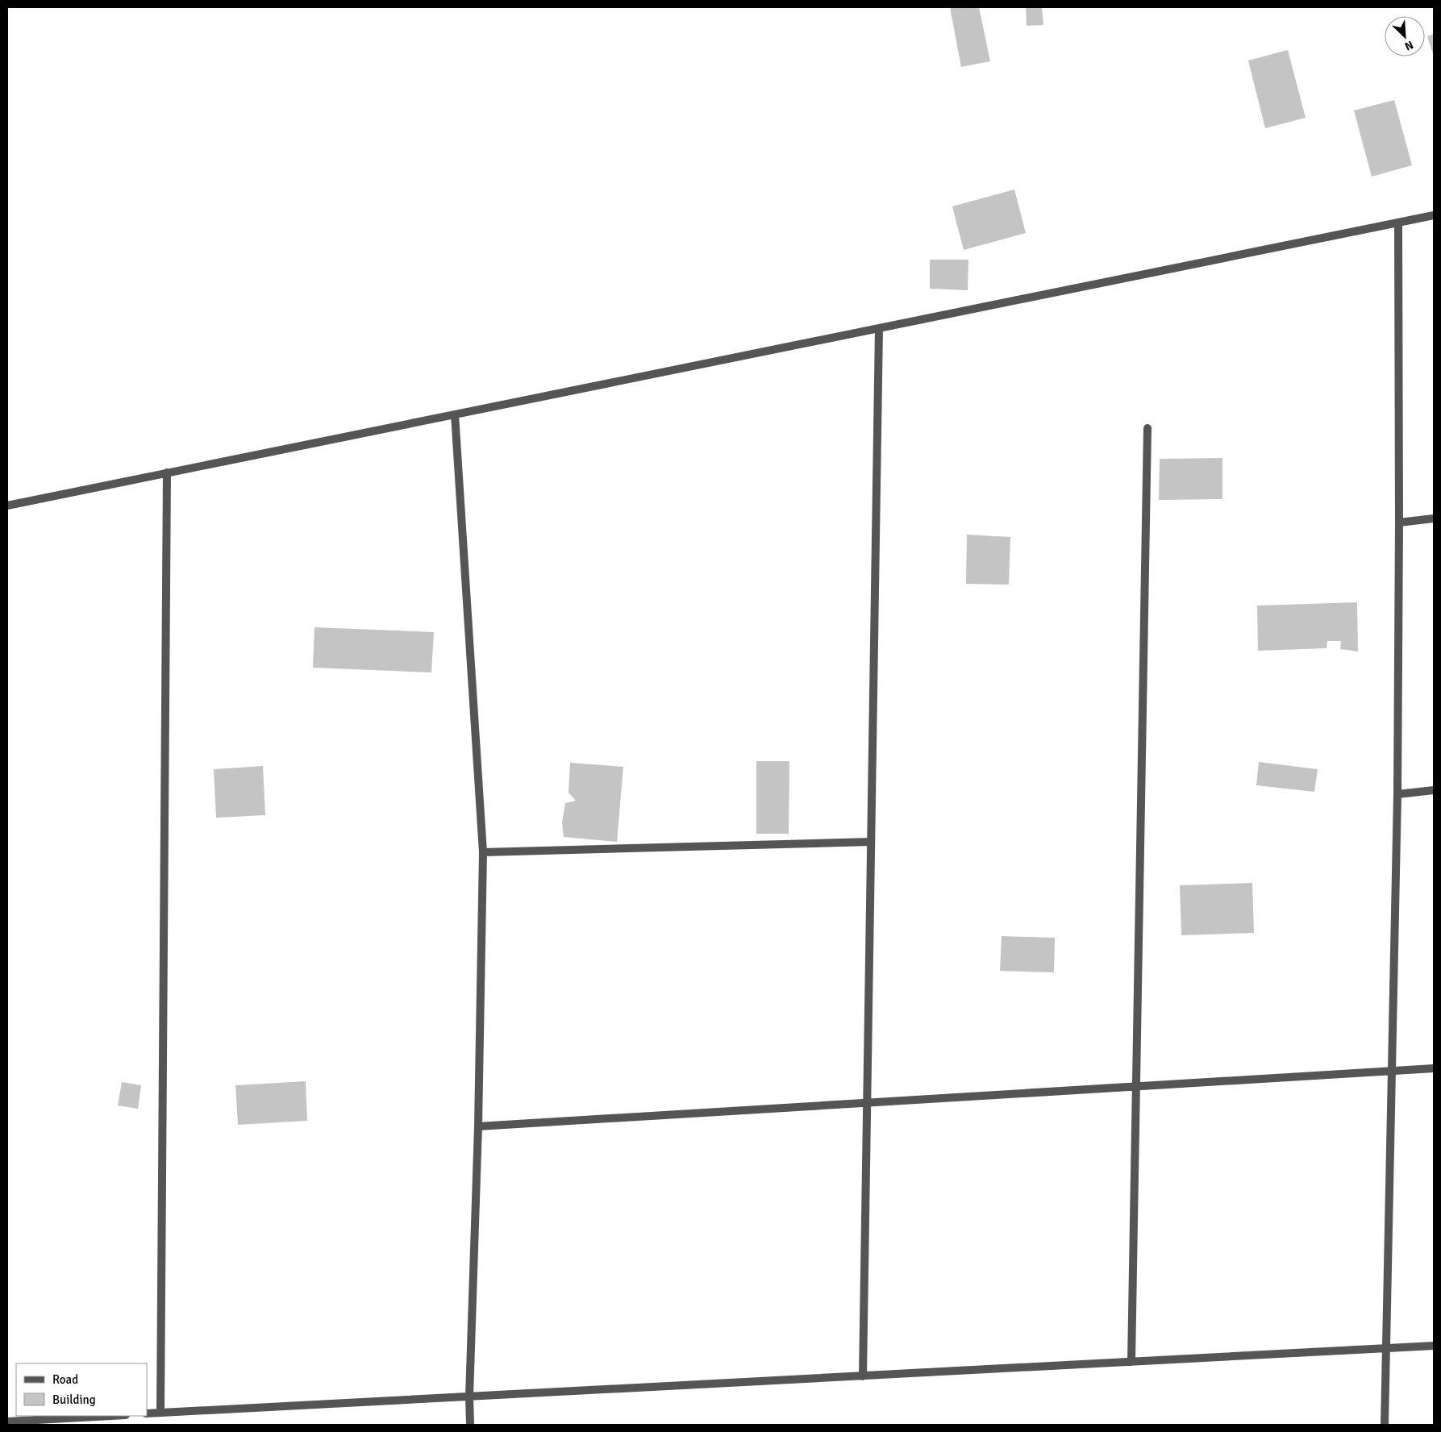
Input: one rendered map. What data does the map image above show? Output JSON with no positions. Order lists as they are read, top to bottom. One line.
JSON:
{"legend":["Road","Building"],"north":"bottom right"}
